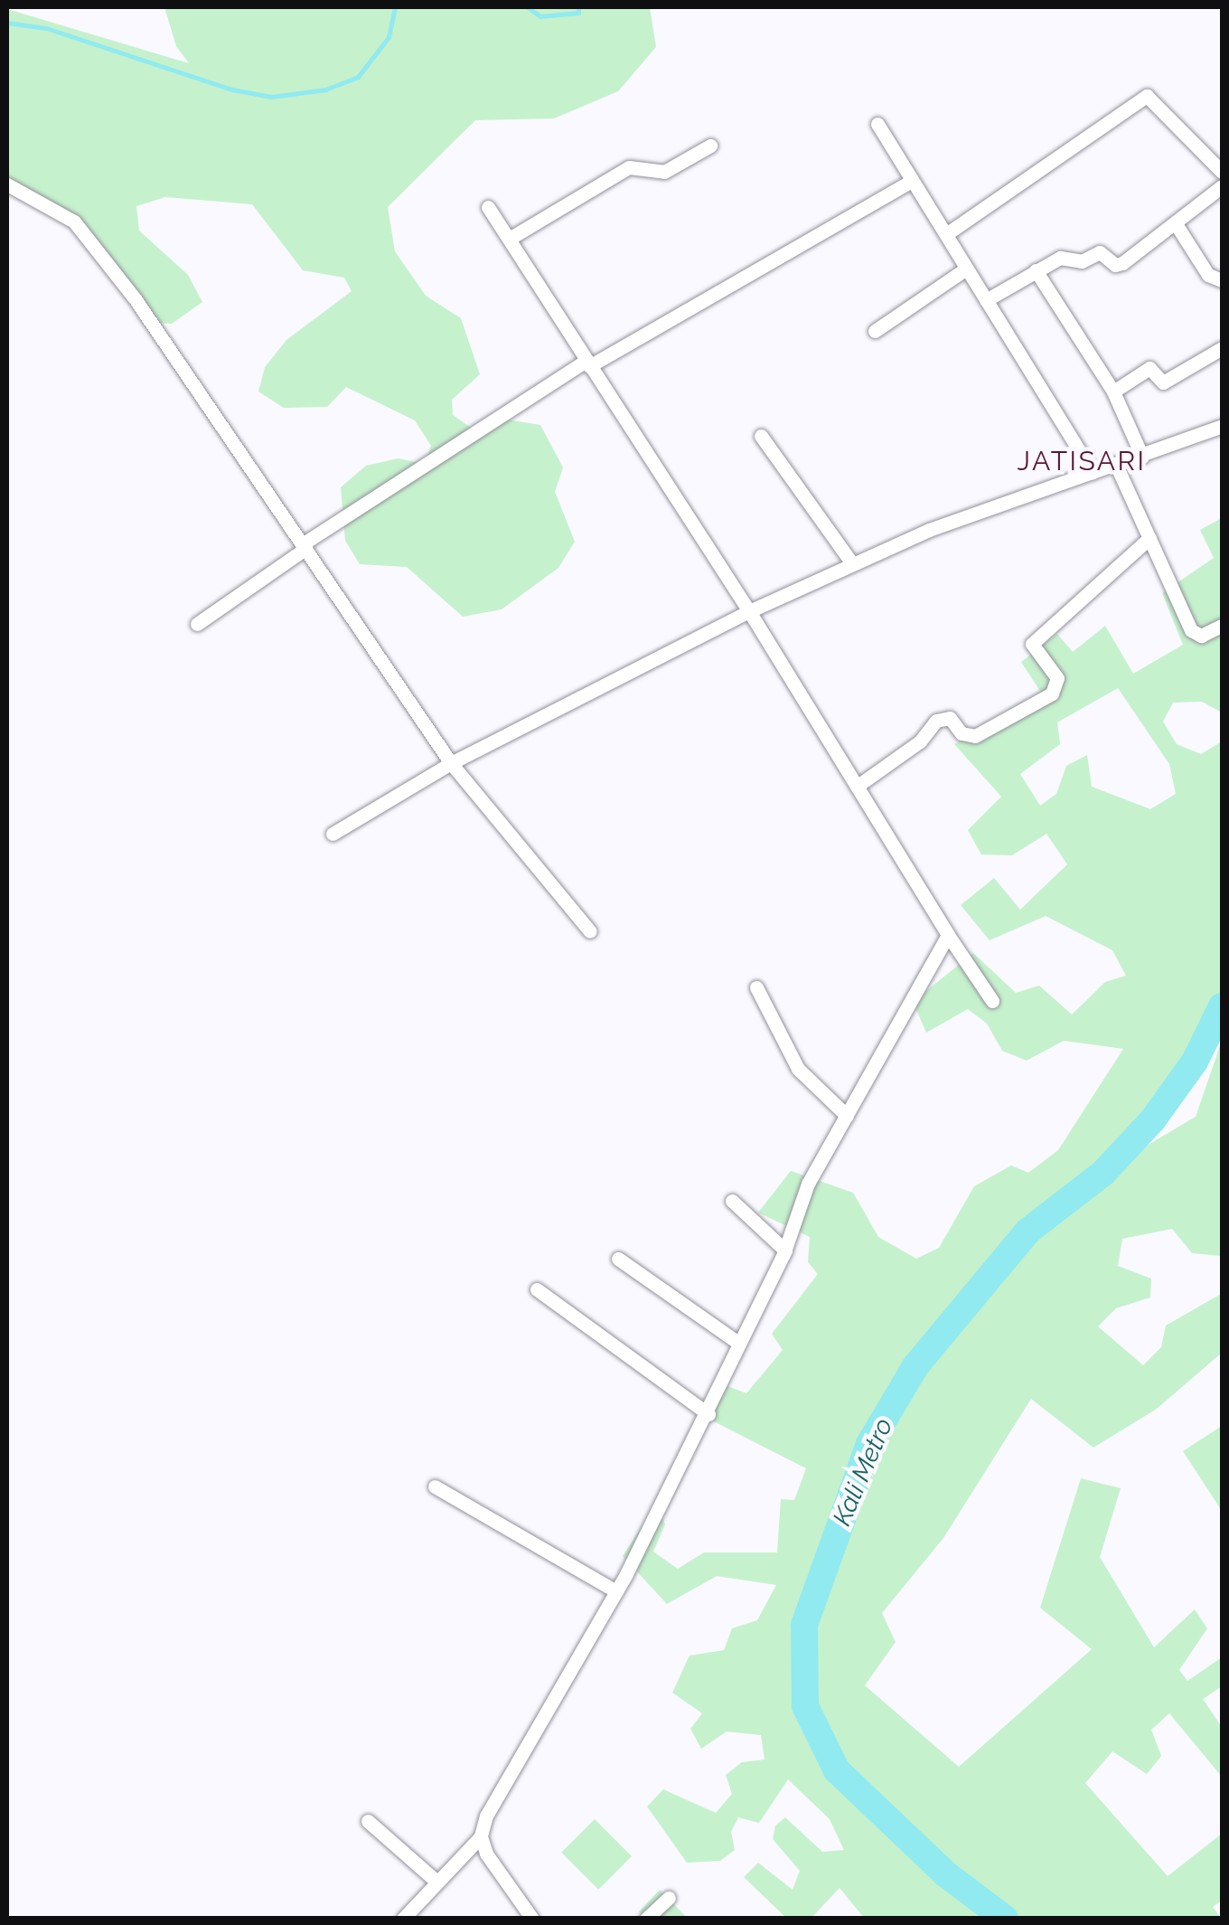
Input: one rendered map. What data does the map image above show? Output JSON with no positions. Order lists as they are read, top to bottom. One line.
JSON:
{"districts":["JATISARI"],"water":["Kali Metro"]}
